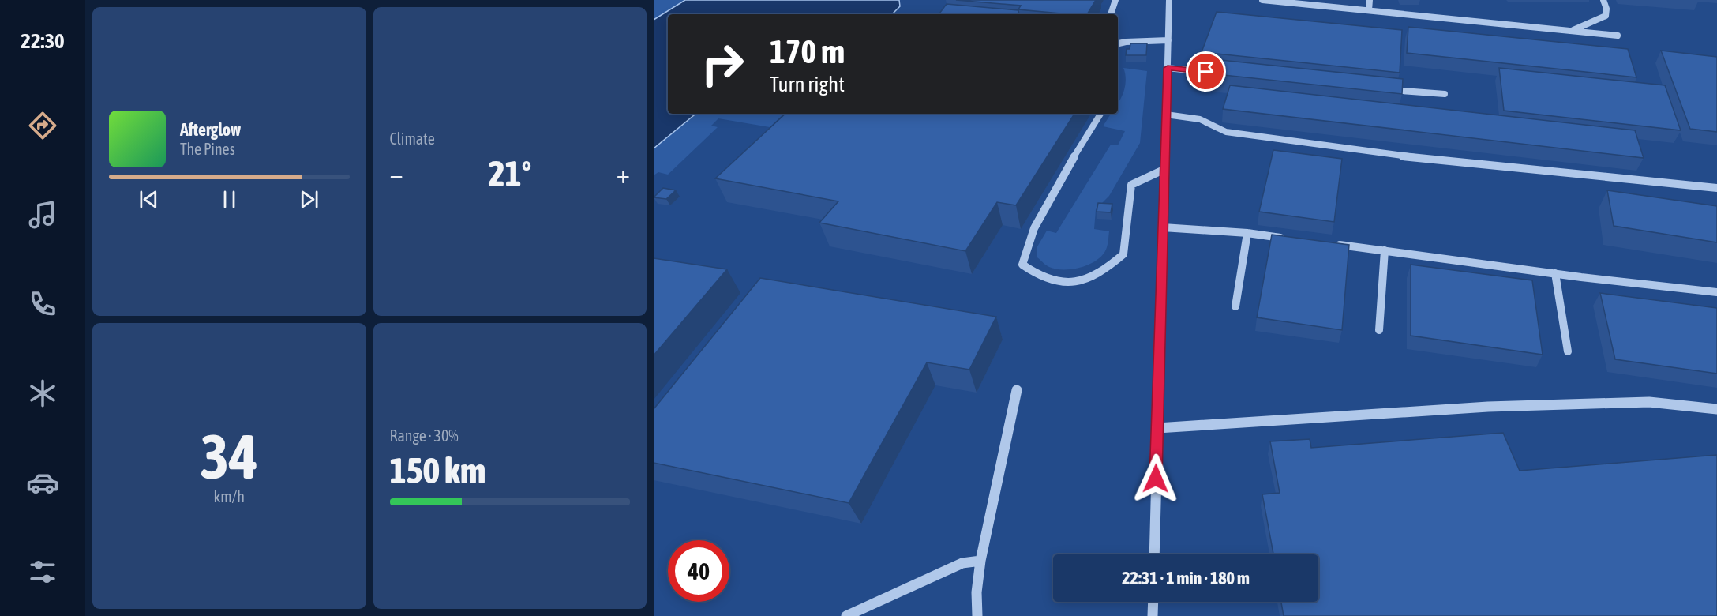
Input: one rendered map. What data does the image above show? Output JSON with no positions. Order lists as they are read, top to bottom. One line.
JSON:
{"page":{"tabs":"22:30","tile":["Climate",["34","km/h"],["Range · 30%","150 km"]],"turn":["170 m","Turn right"],"song":["Afterglow","The Pines"],"heat":["−","21°","+"],"limit":"40","trip":"22:31 · 1 min · 180 m"}}
